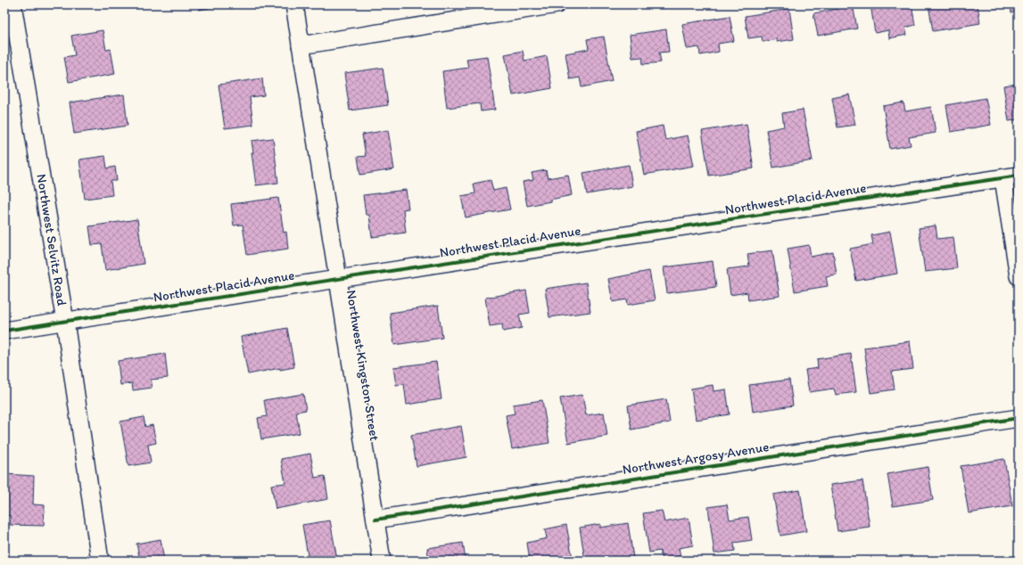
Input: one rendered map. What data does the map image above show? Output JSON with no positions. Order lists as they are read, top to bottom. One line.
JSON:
{"streets":{"street":["Northwest Placid Avenue","Northwest Selvitz Road","Northwest Kingston Street","Northwest Argosy Avenue"]},"crossings":[["Northwest Placid Avenue","Northwest Selvitz Road"],["Northwest Placid Avenue","Northwest Kingston Street"],["Northwest Kingston Street","Northwest Argosy Avenue"]]}
